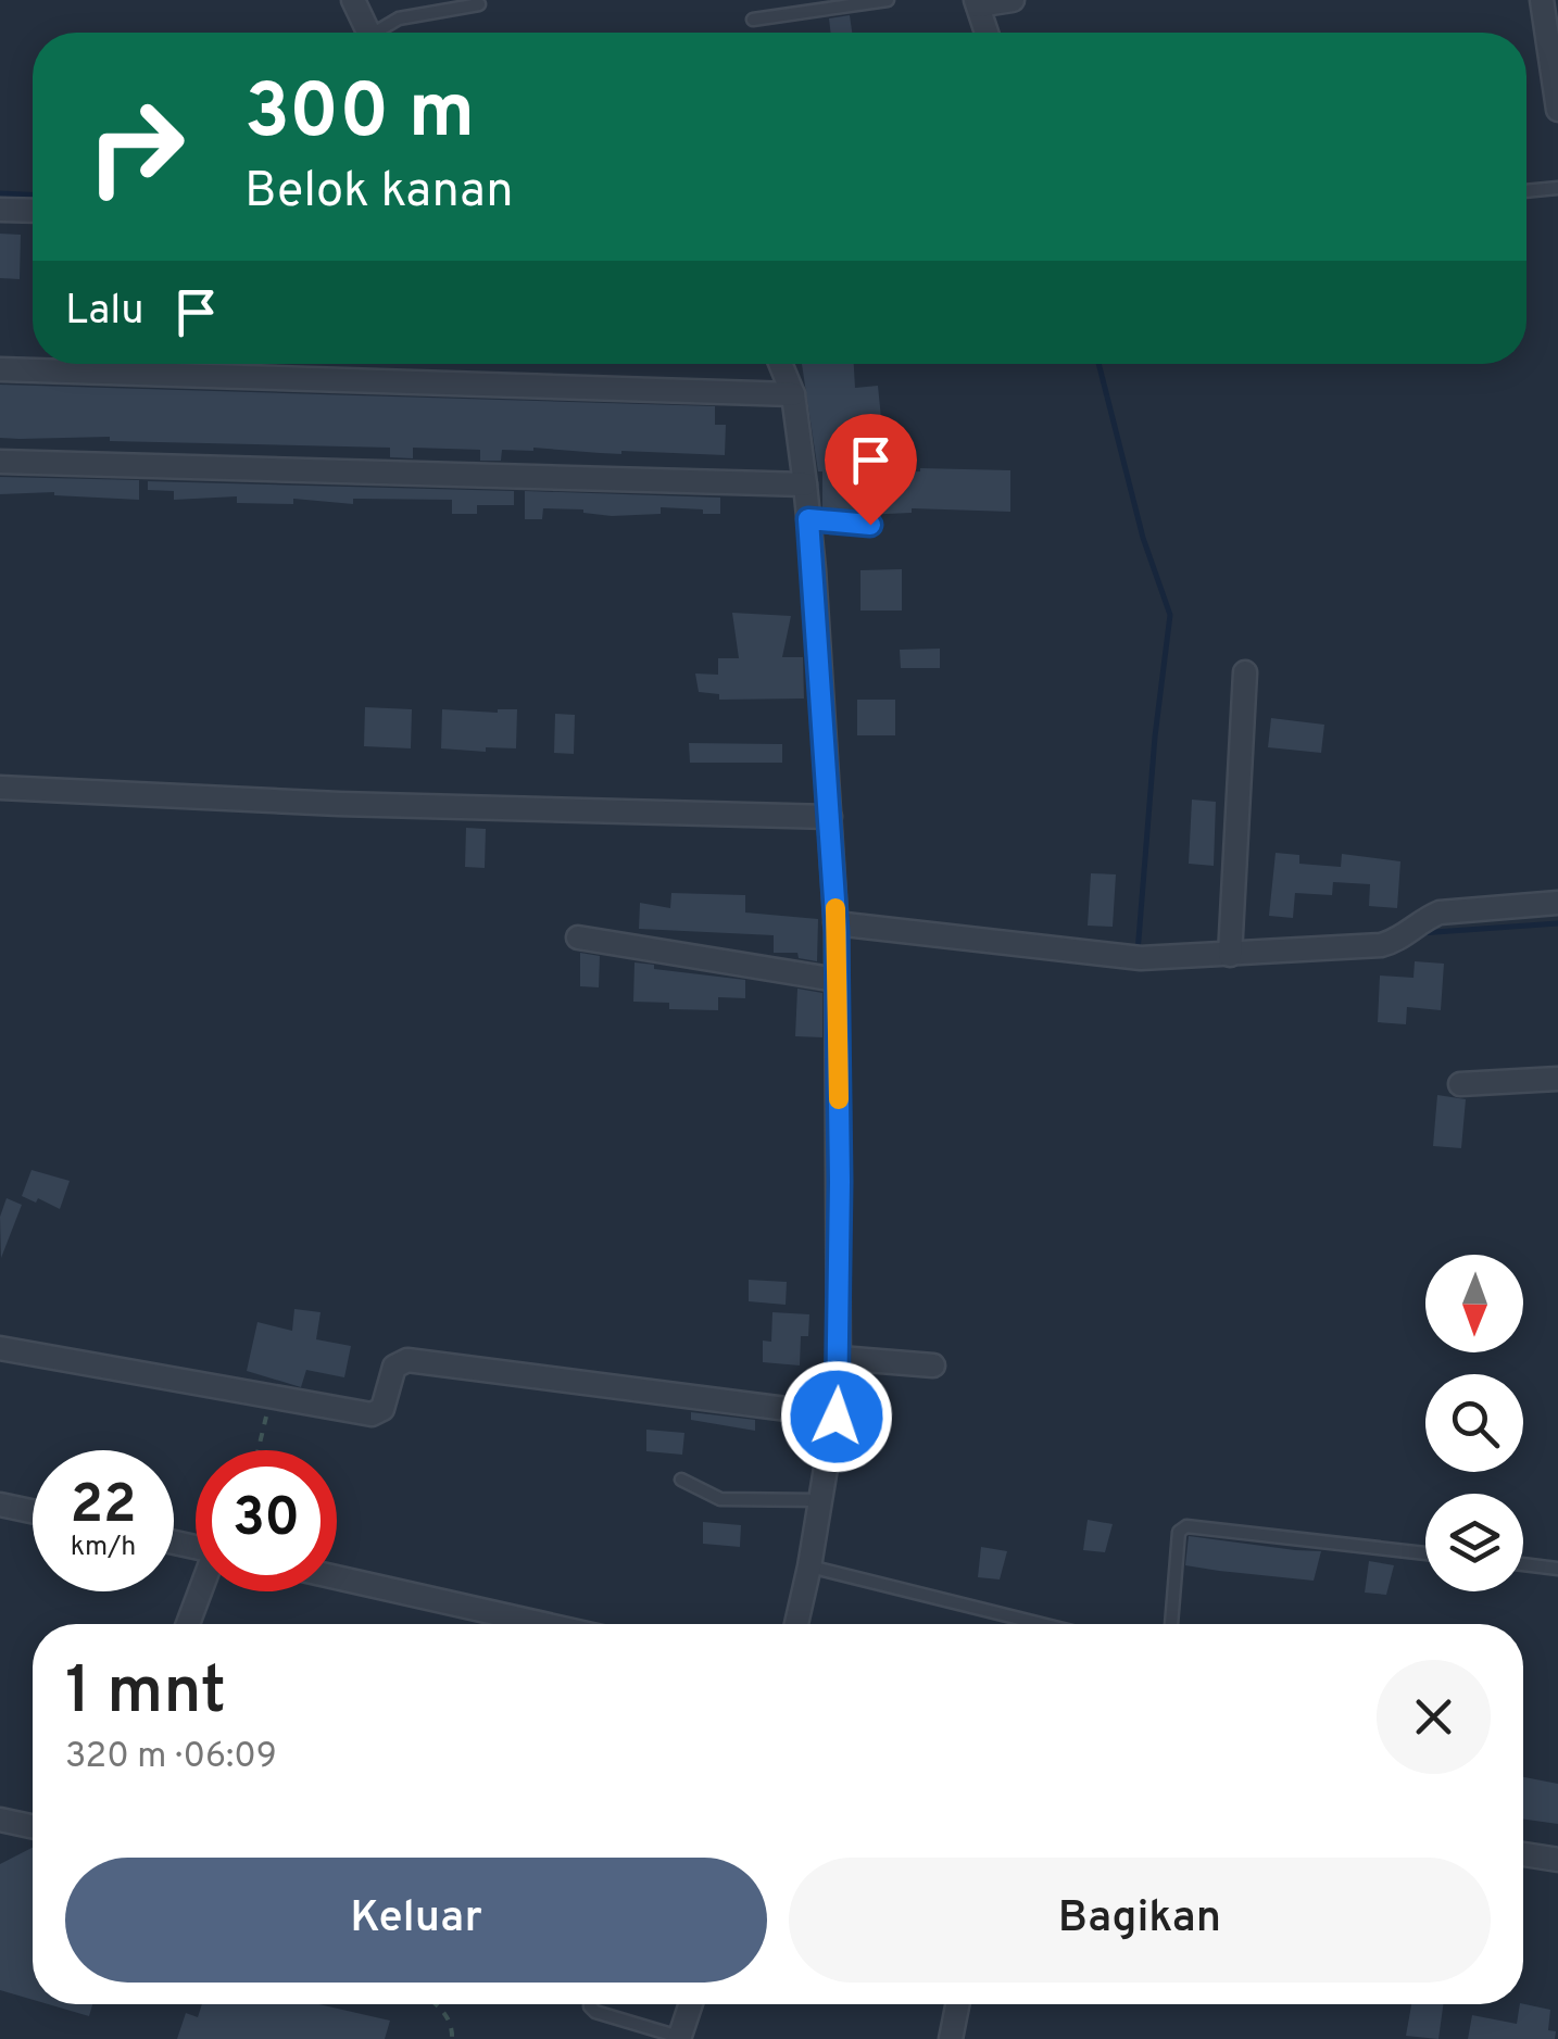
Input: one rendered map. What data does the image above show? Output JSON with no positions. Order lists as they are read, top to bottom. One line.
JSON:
{"north":"bottom","page":{"turn":["300 m","Belok kanan"],"then":"Lalu","speed":"22 km/h","limit":"30","heading":["1 mnt","320 m · 06:09"],"buttons":["Keluar","Bagikan"]}}
